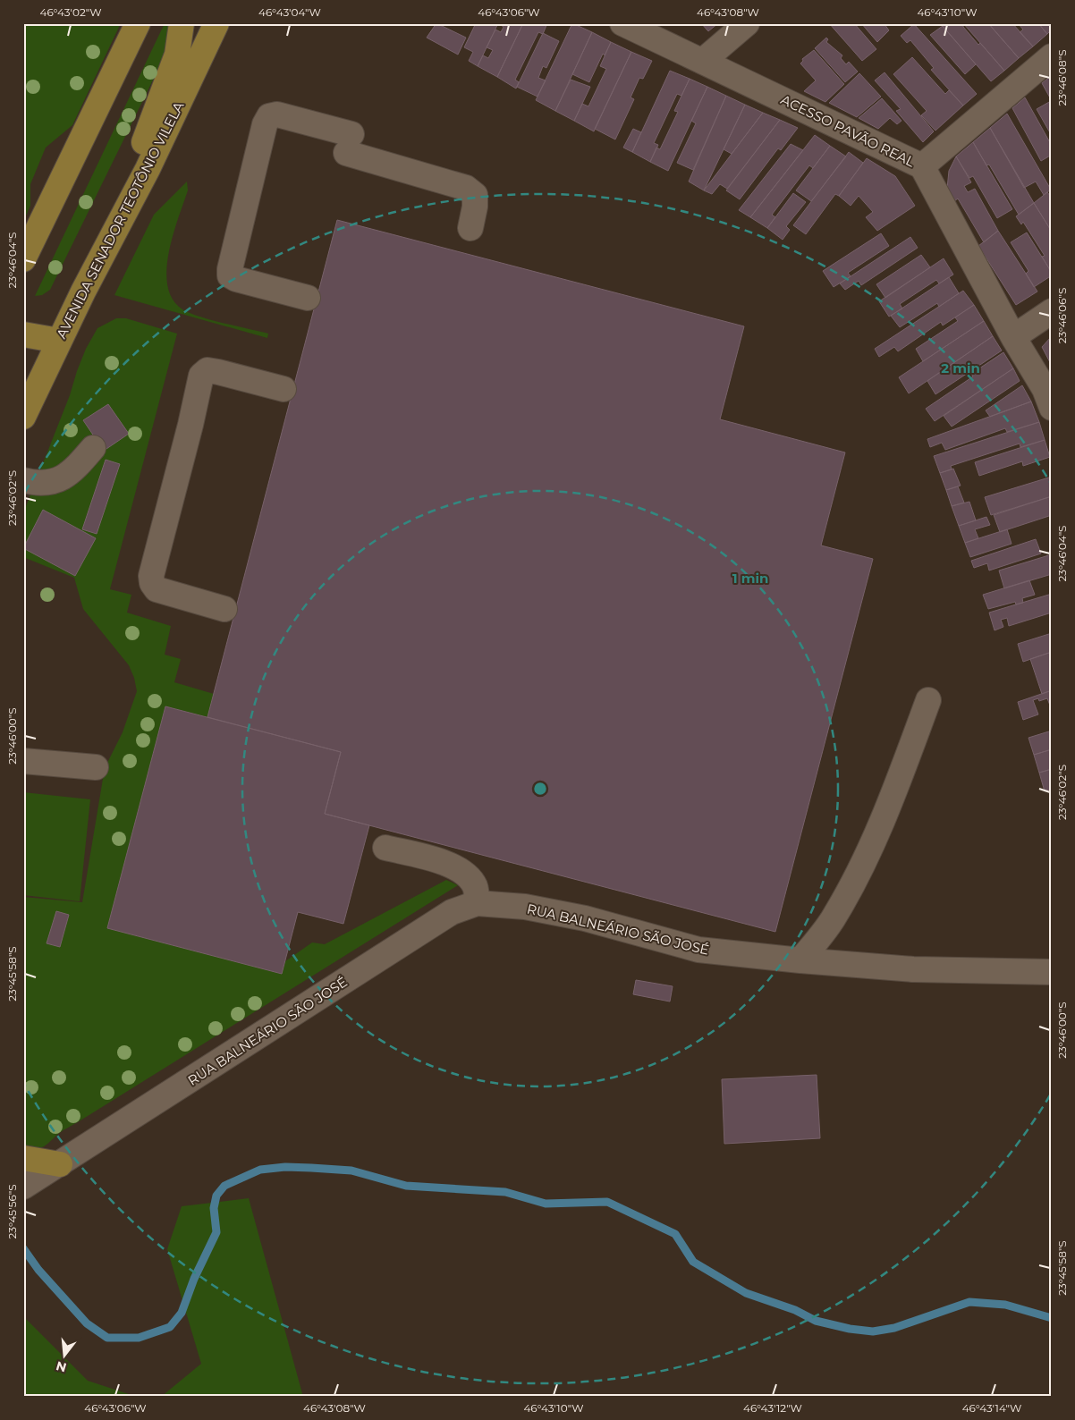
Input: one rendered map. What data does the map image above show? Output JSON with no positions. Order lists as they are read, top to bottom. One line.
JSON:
{"streets":{"main road":["AVENIDA SENADOR TEOTÔNIO VILELA"],"street":["ACESSO PAVÃO REAL","RUA BALNEÁRIO SÃO JOSÉ"]},"north":"bottom","coordinates":["46°43'02\"W","46°43'04\"W","46°43'06\"W","46°43'08\"W","46°43'10\"W","23°46'08\"S","23°46'04\"S","23°46'06\"S","23°46'02\"S","23°46'00\"S","23°45'58\"S","23°45'56\"S","46°43'12\"W","46°43'14\"W"],"rings":["2 min","1 min"]}
